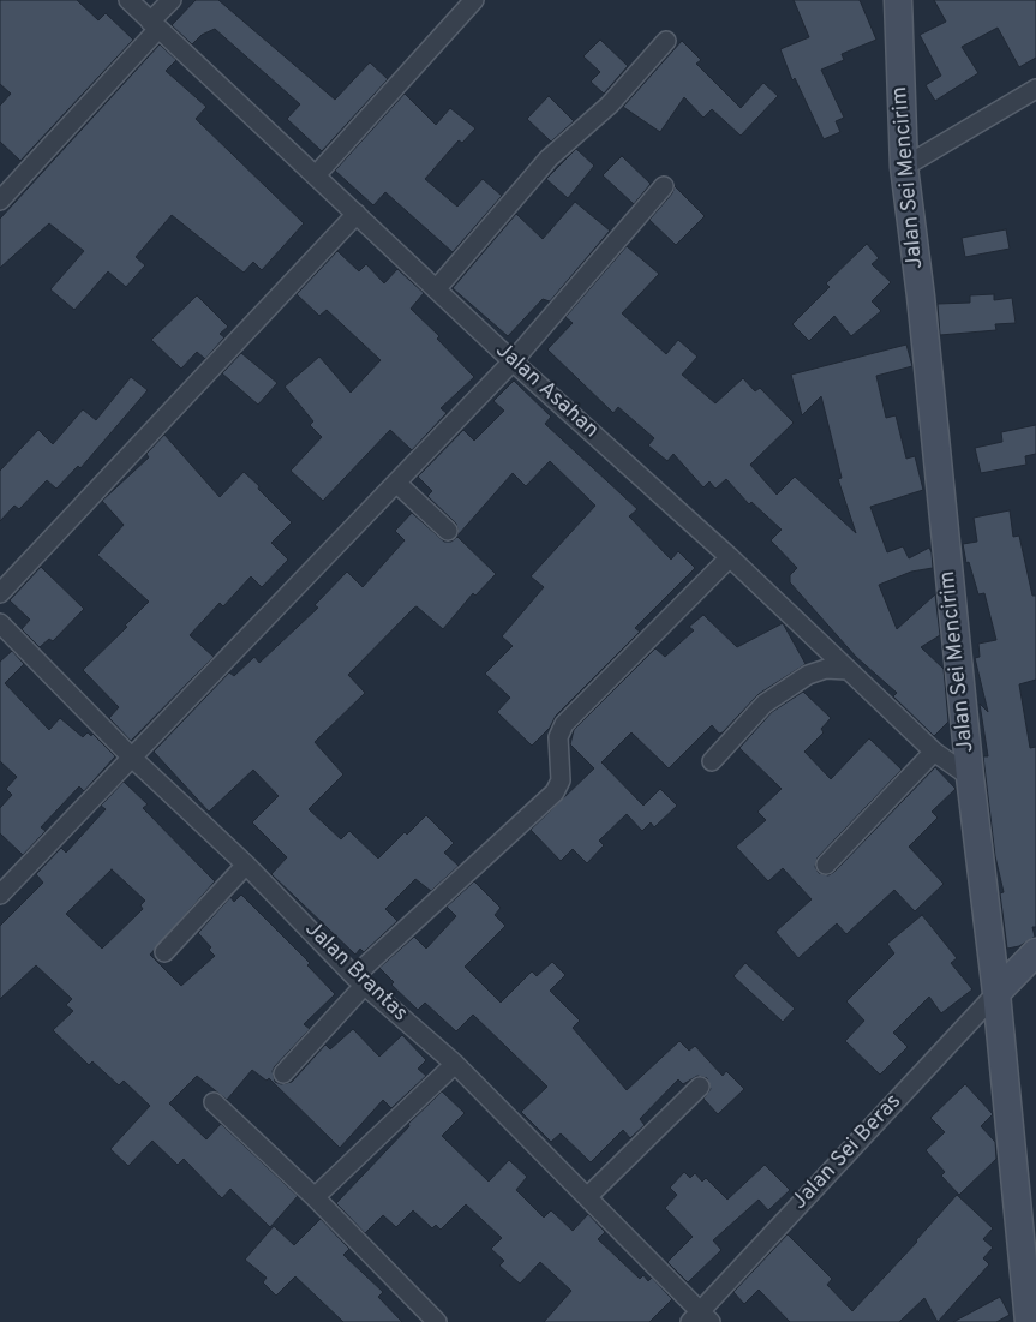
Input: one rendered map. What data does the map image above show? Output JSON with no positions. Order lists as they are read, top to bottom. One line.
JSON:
{"streets":{"street":["Jalan Sei Mencirim","Jalan Asahan","Jalan Brantas","Jalan Sei Beras"]},"crossings":[["Jalan Sei Mencirim","Jalan Asahan"],["Jalan Sei Mencirim","Jalan Sei Beras"],["Jalan Brantas","Jalan Sei Beras"]]}
